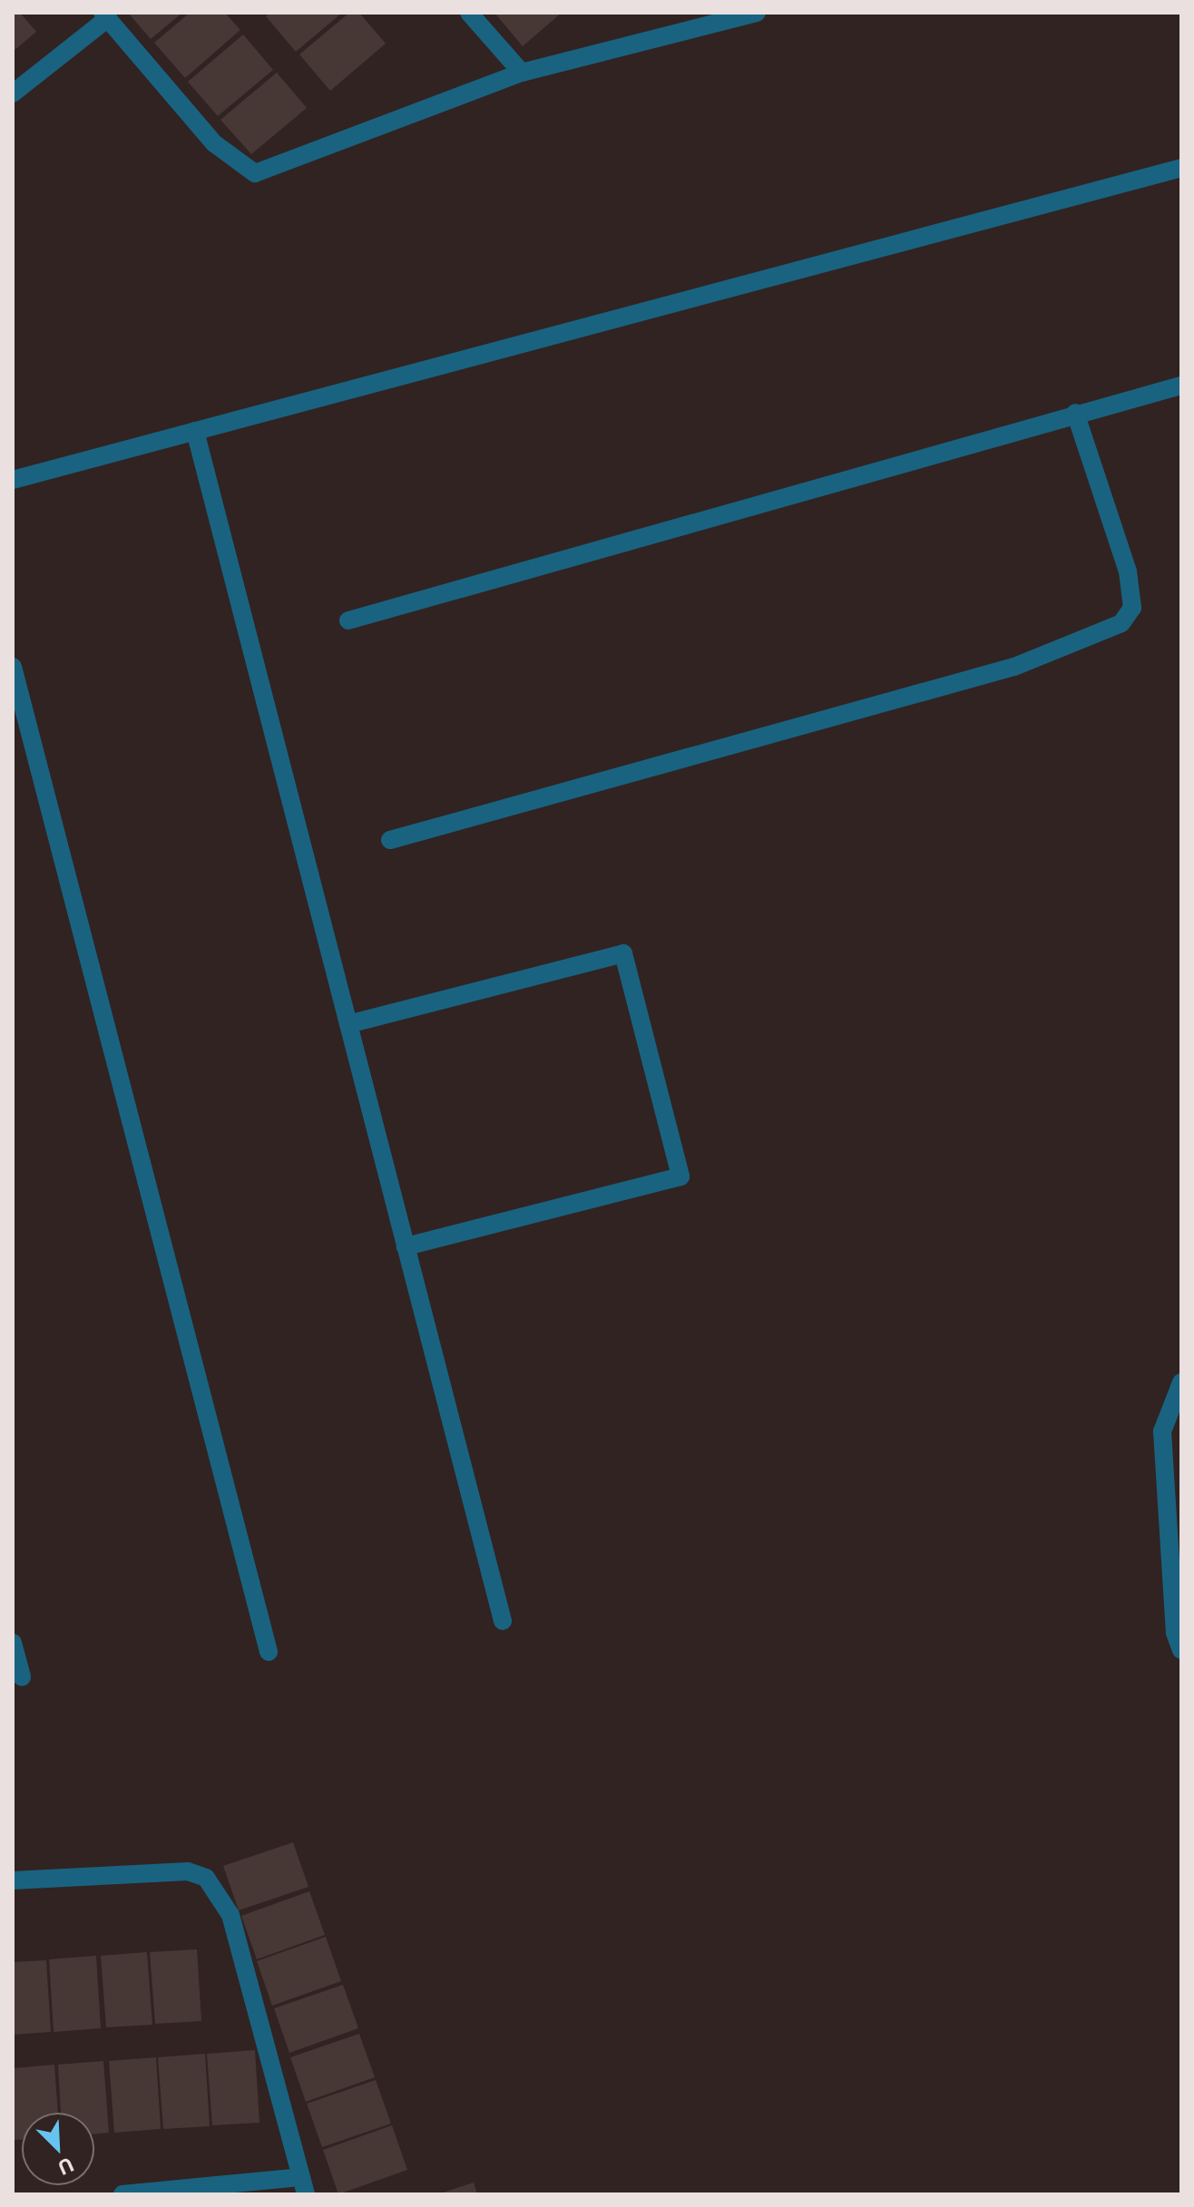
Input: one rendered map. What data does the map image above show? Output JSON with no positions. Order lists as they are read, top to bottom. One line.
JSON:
{"north":"bottom right"}
